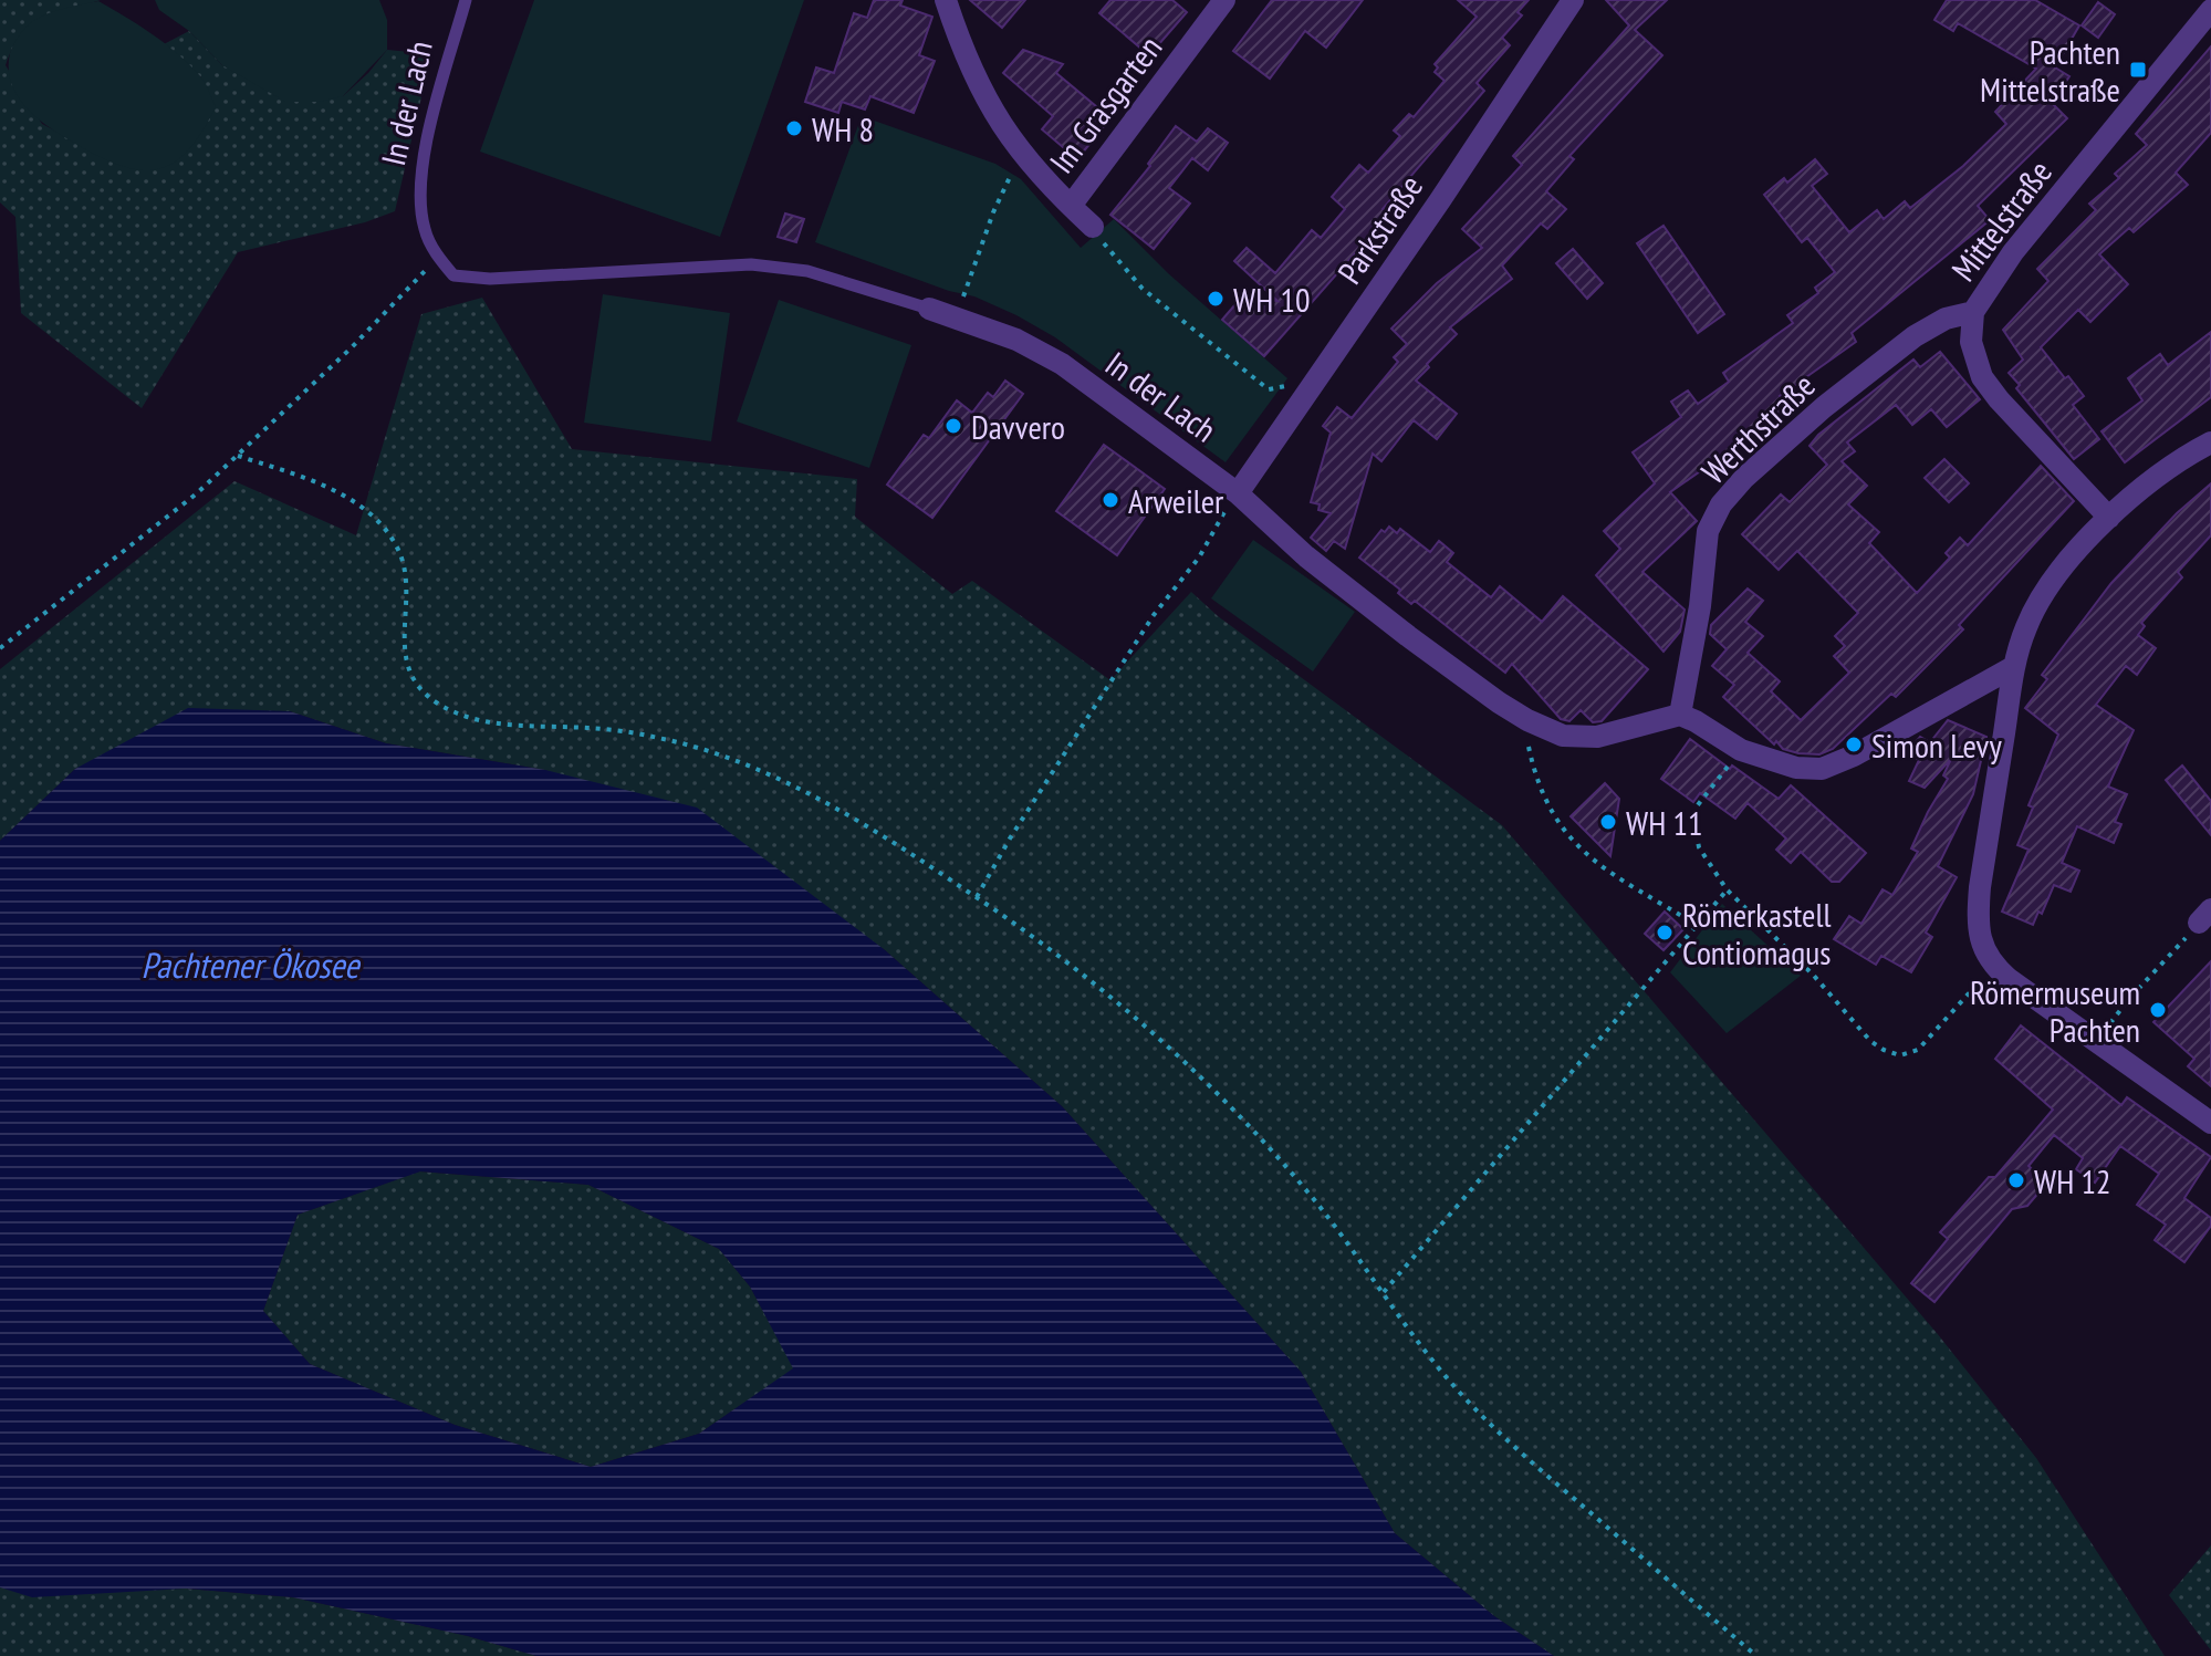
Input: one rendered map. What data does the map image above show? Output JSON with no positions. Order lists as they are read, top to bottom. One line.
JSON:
{"streets":{"street":["In der Lach","Im Grasgarten","Mittelstraße","Parkstraße","Werthstraße"]},"crossings":[["In der Lach","Parkstraße"],["In der Lach","Werthstraße"],["Mittelstraße","Werthstraße"]],"water":["Pachtener Ökosee"],"places":{"transit":["Pachten Mittelstraße"],"other":["WH 8","WH 10","Davvero","Arweiler","Simon Levy","WH 11","Römerkastell Contiomagus","Römermuseum Pachten","WH 12"]}}
